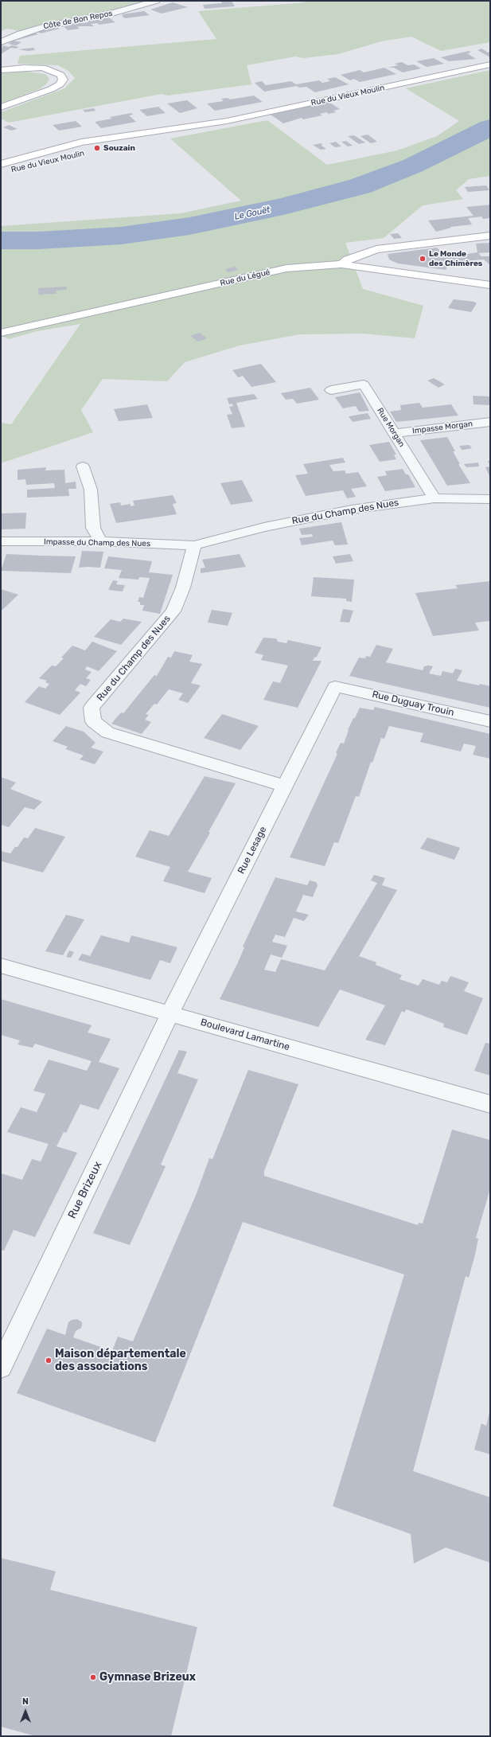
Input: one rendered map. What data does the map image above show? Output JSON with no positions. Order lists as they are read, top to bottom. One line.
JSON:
{"streets":{"street":["Côte de Bon Repos","Rue du Vieux Moulin","Rue du Légué","Rue Morgan","Impasse Morgan","Rue du Champ des Nues","Impasse du Champ des Nues","Rue Duguay Trouin","Rue Lesage","Boulevard Lamartine","Rue Brizeux"]},"crossings":[["Rue Morgan","Impasse Morgan"],["Rue Morgan","Rue du Champ des Nues"],["Rue du Champ des Nues","Impasse du Champ des Nues"],["Rue du Champ des Nues","Rue Lesage"],["Rue Duguay Trouin","Rue Lesage"],["Rue Lesage","Boulevard Lamartine"],["Rue Lesage","Rue Brizeux"],["Boulevard Lamartine","Rue Brizeux"]],"water":["Le Gouët"],"places":["Souzain","Le Monde des Chimères","Maison départementale des associations","Gymnase Brizeux"],"north":"top"}
